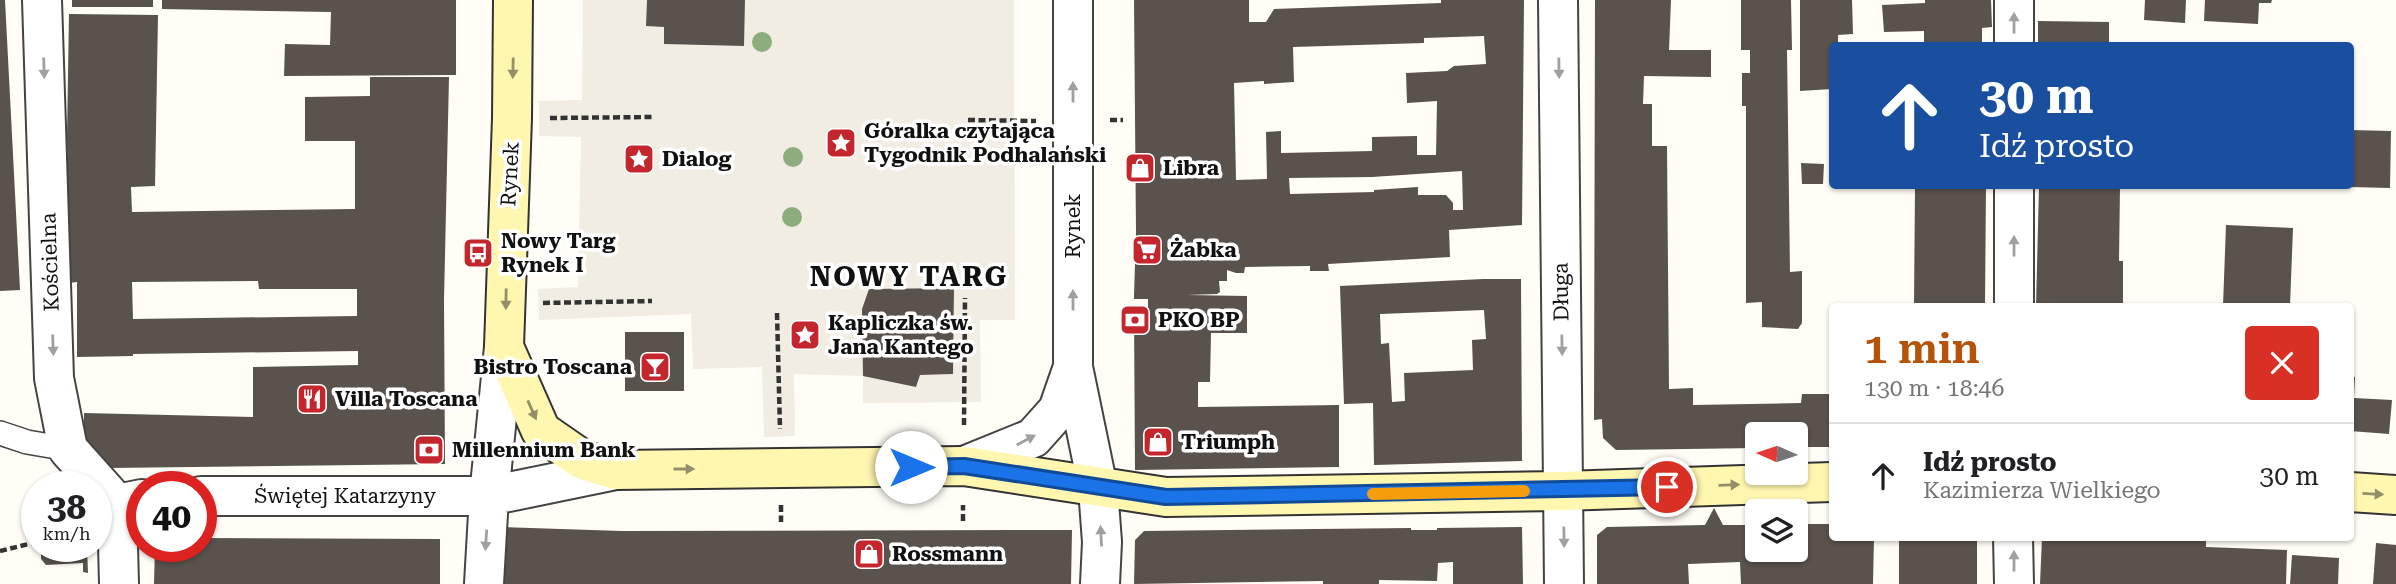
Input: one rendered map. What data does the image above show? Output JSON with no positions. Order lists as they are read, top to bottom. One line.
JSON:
{"streets":{"street":["Rynek","Kościelna","Długa","Świętej Katarzyny"]},"crossings":[["Rynek","Świętej Katarzyny"]],"one_way":["Kościelna","Długa"],"districts":["NOWY TARG"],"places":{"place":["Góralka czytająca Tygodnik Podhalański","Dialog","Kapliczka św. Jana Kantego"],"shop":["Libra","Triumph","Rossmann"],"supermarket":["Żabka"],"bus stop":["Nowy Targ Rynek I"],"bank":["PKO BP","Millennium Bank"],"bar":["Bistro Toscana"],"restaurant":["Villa Toscana"]},"north":"left","page":{"turn":["30 m","Idź prosto"],"heading":["1 min","130 m · 18:46"],"list":[{"name":"Idź prosto","note":"Kazimierza Wielkiego","value":"30 m"}],"speed":"38 km/h","limit":"40"}}
